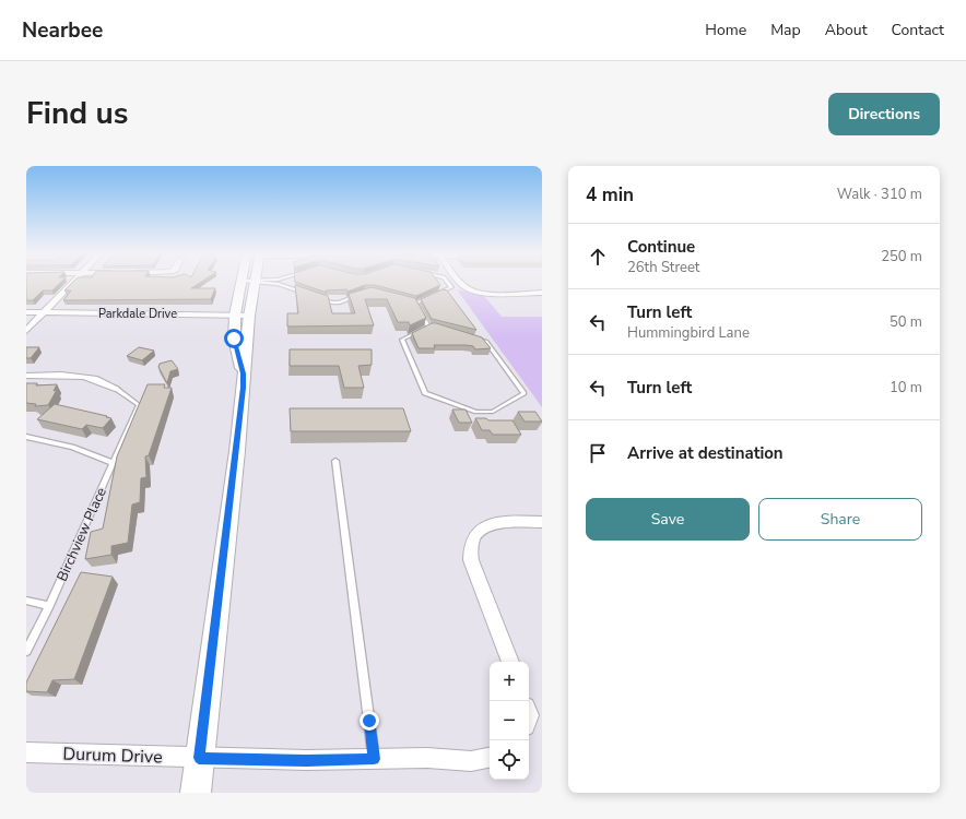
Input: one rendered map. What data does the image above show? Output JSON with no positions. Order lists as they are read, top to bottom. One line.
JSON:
{"streets":{"street":["Parkdale Drive","Durum Drive"],"lane":["Birchview Place"]},"page":{"header":"Nearbee","nav":["Home","Map","About","Contact"],"title":"Find us","buttons":["Directions",["Save","Share"]],"heading":["4 min","Walk · 310 m"],"list":[["Continue","26th Street","250 m"],["Turn left","Hummingbird Lane","50 m"],["Turn left","10 m"],"Arrive at destination"],"map_buttons":["+","−"]}}
